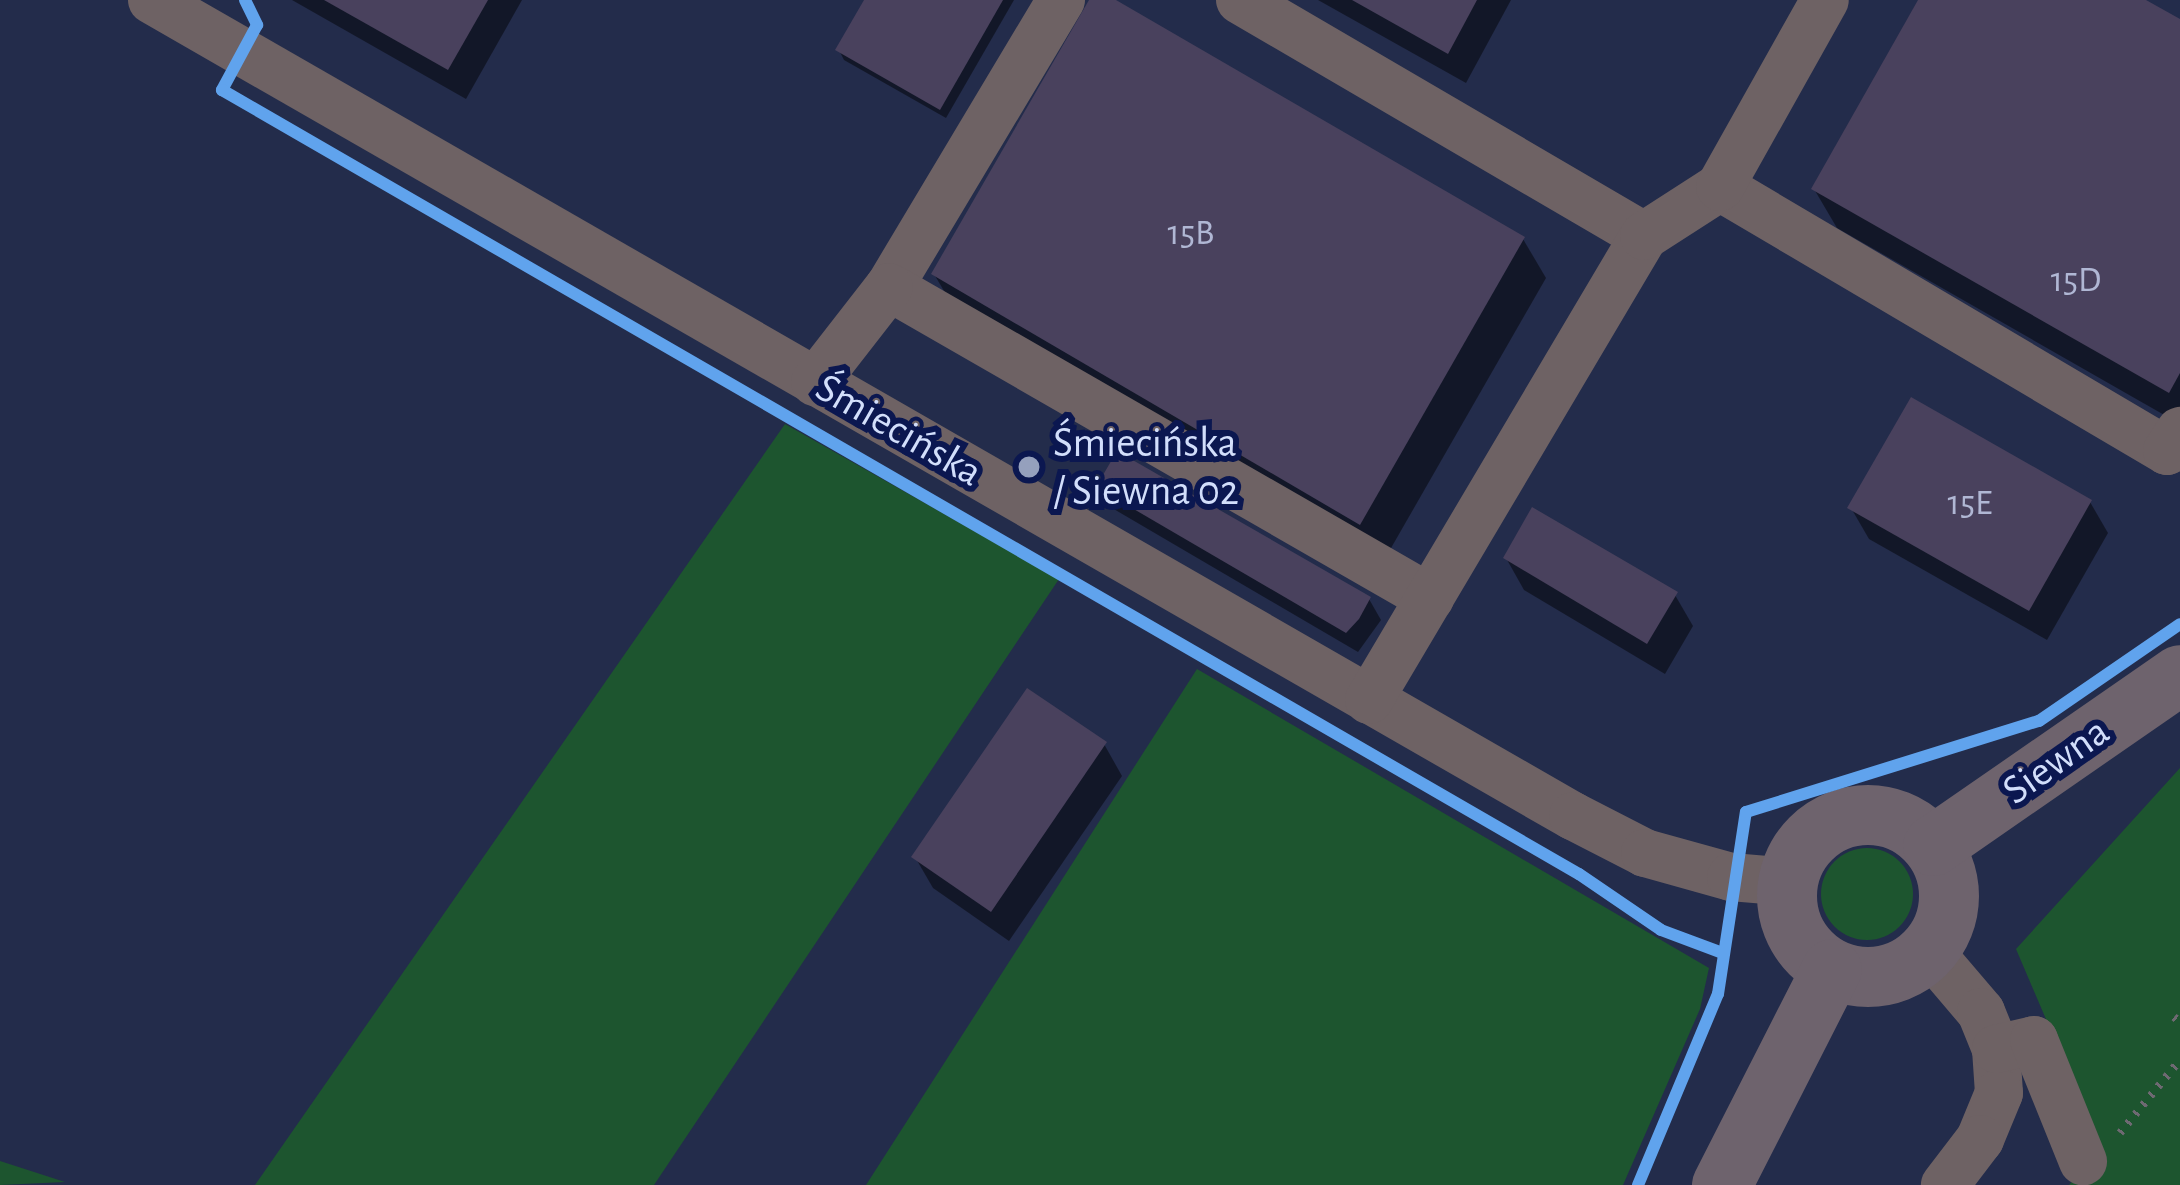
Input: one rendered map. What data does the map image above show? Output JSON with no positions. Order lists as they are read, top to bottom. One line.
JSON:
{"streets":{"main road":["Siewna"],"street":["Śmiecińska"]},"crossings":[["Śmiecińska","Siewna"]],"places":["Śmiecińska / Siewna 02"],"house_numbers":["15B","15D","15E"]}
